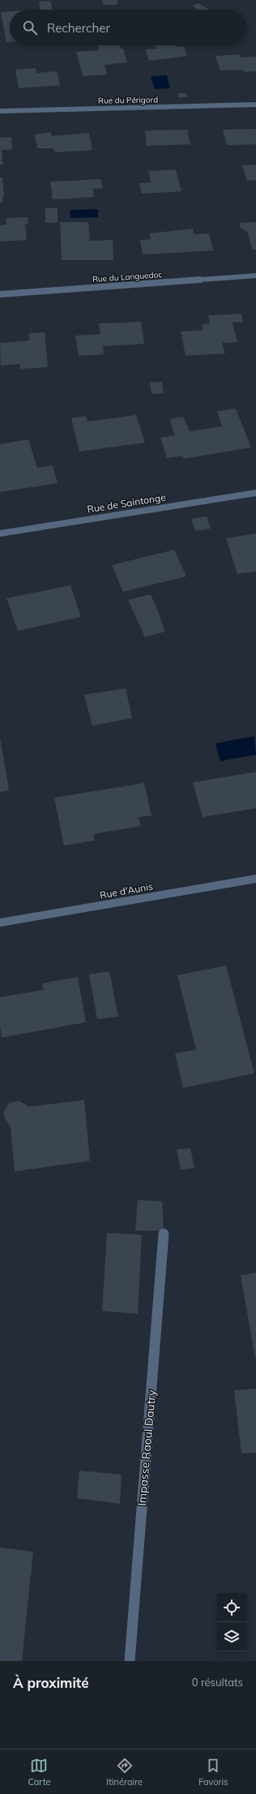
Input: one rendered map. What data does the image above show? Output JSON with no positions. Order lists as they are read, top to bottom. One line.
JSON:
{"streets":{"street":["Rue du Périgord","Rue du Languedoc","Rue de Saintonge","Rue d'Aunis","Impasse Raoul Dautry"]},"page":{"search":"Rechercher","heading":["À proximité","0 résultats"],"nav":["Carte","Itinéraire","Favoris"]}}
